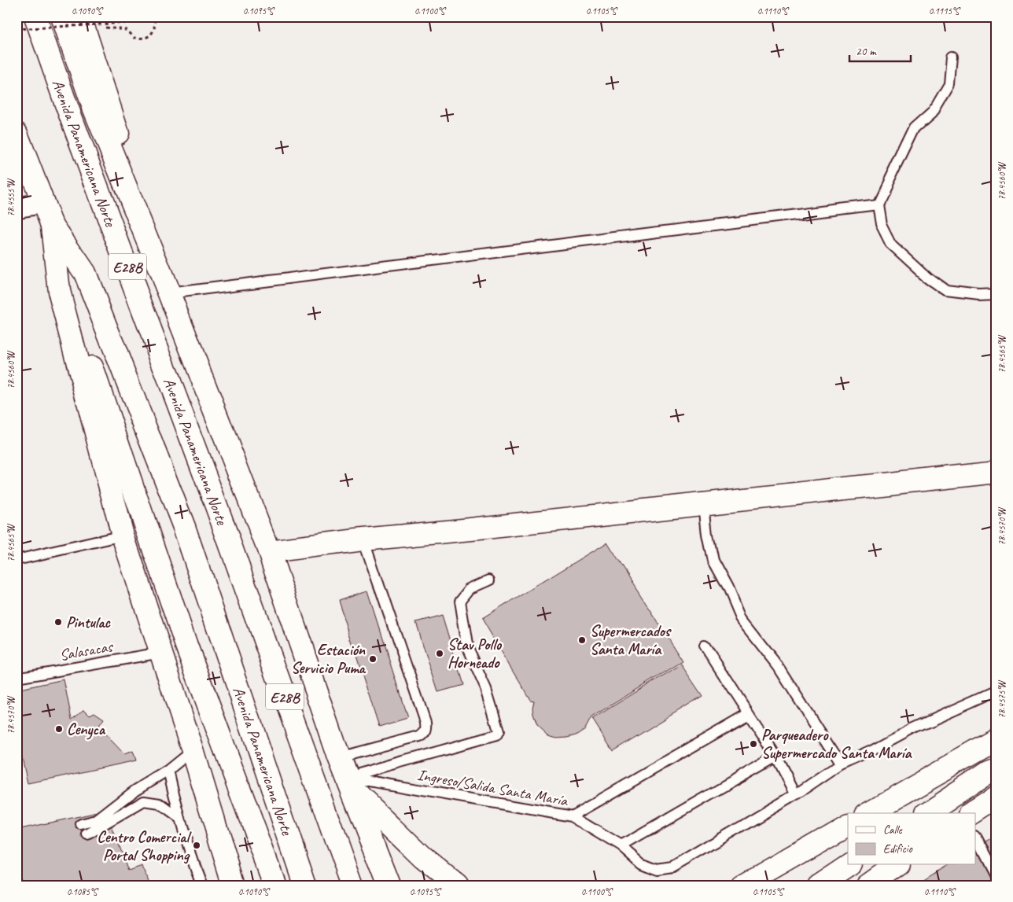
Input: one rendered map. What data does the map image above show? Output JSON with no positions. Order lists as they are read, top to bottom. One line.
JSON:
{"streets":{"highway":["Avenida Panamericana Norte","E28B"],"lane":["Salasacas","Ingreso/Salida Santa María"]},"places":["Pintulac","Supermercados Santa María","Stav Pollo Horneado","Estación Servicio Puma","Cenyca","Parqueadero Supermercado Santa María","Centro Comercial Portal Shopping"],"legend":["Calle","Edificio"],"scale_bar":"20 m","coordinates":["0.1090°S","0.1095°S","0.1100°S","0.1105°S","0.1110°S","0.1115°S","78.4560°W","78.4555°W","78.4565°W","78.4570°W","78.4575°W","0.1085°S"]}
